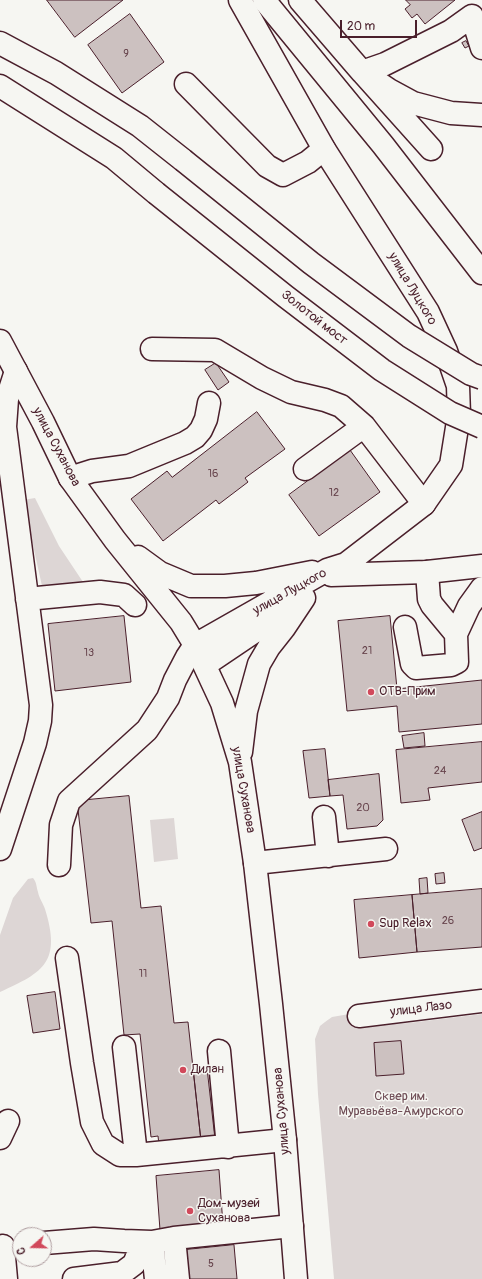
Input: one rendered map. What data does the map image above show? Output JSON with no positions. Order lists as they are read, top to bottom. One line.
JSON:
{"streets":{"main road":["улица Луцкого","Золотой мост","улица Суханова","улица Лазо"]},"crossings":[["улица Луцкого","улица Суханова"]],"parks":["Сквер им. Муравьёва-Амурского"],"places":["ОТВ-Прим","Sup Relax","Дилан","Дом-музей Суханова"],"house_numbers":["9","16","12","21","13","24","20","26","11","5"],"scale_bar":"20 m","north":"left"}
